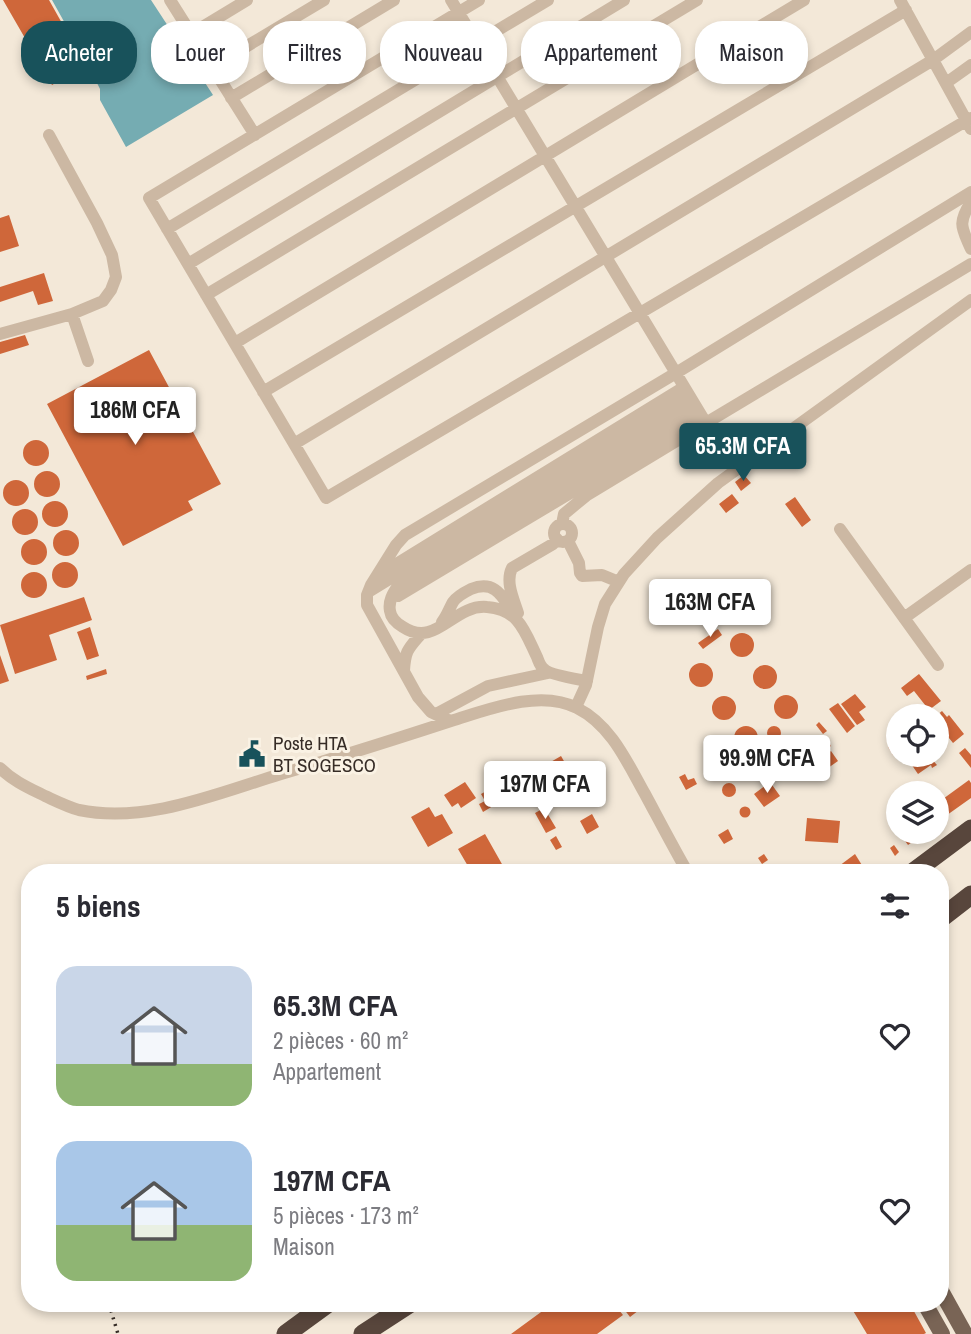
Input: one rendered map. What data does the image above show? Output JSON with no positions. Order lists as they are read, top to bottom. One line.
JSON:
{"places":{"public building":["Poste HTA BT SOGESCO"]},"page":{"chip":["Acheter","Louer","Filtres","Nouveau","Appartement","Maison"],"price":["186M CFA","65.3M CFA","163M CFA","99.9M CFA","197M CFA"],"heading":"5 biens","list":[{"name":"65.3M CFA","note":"2 pièces · 60 m² · Appartement"},{"name":"197M CFA","note":"5 pièces · 173 m² · Maison"}]}}
